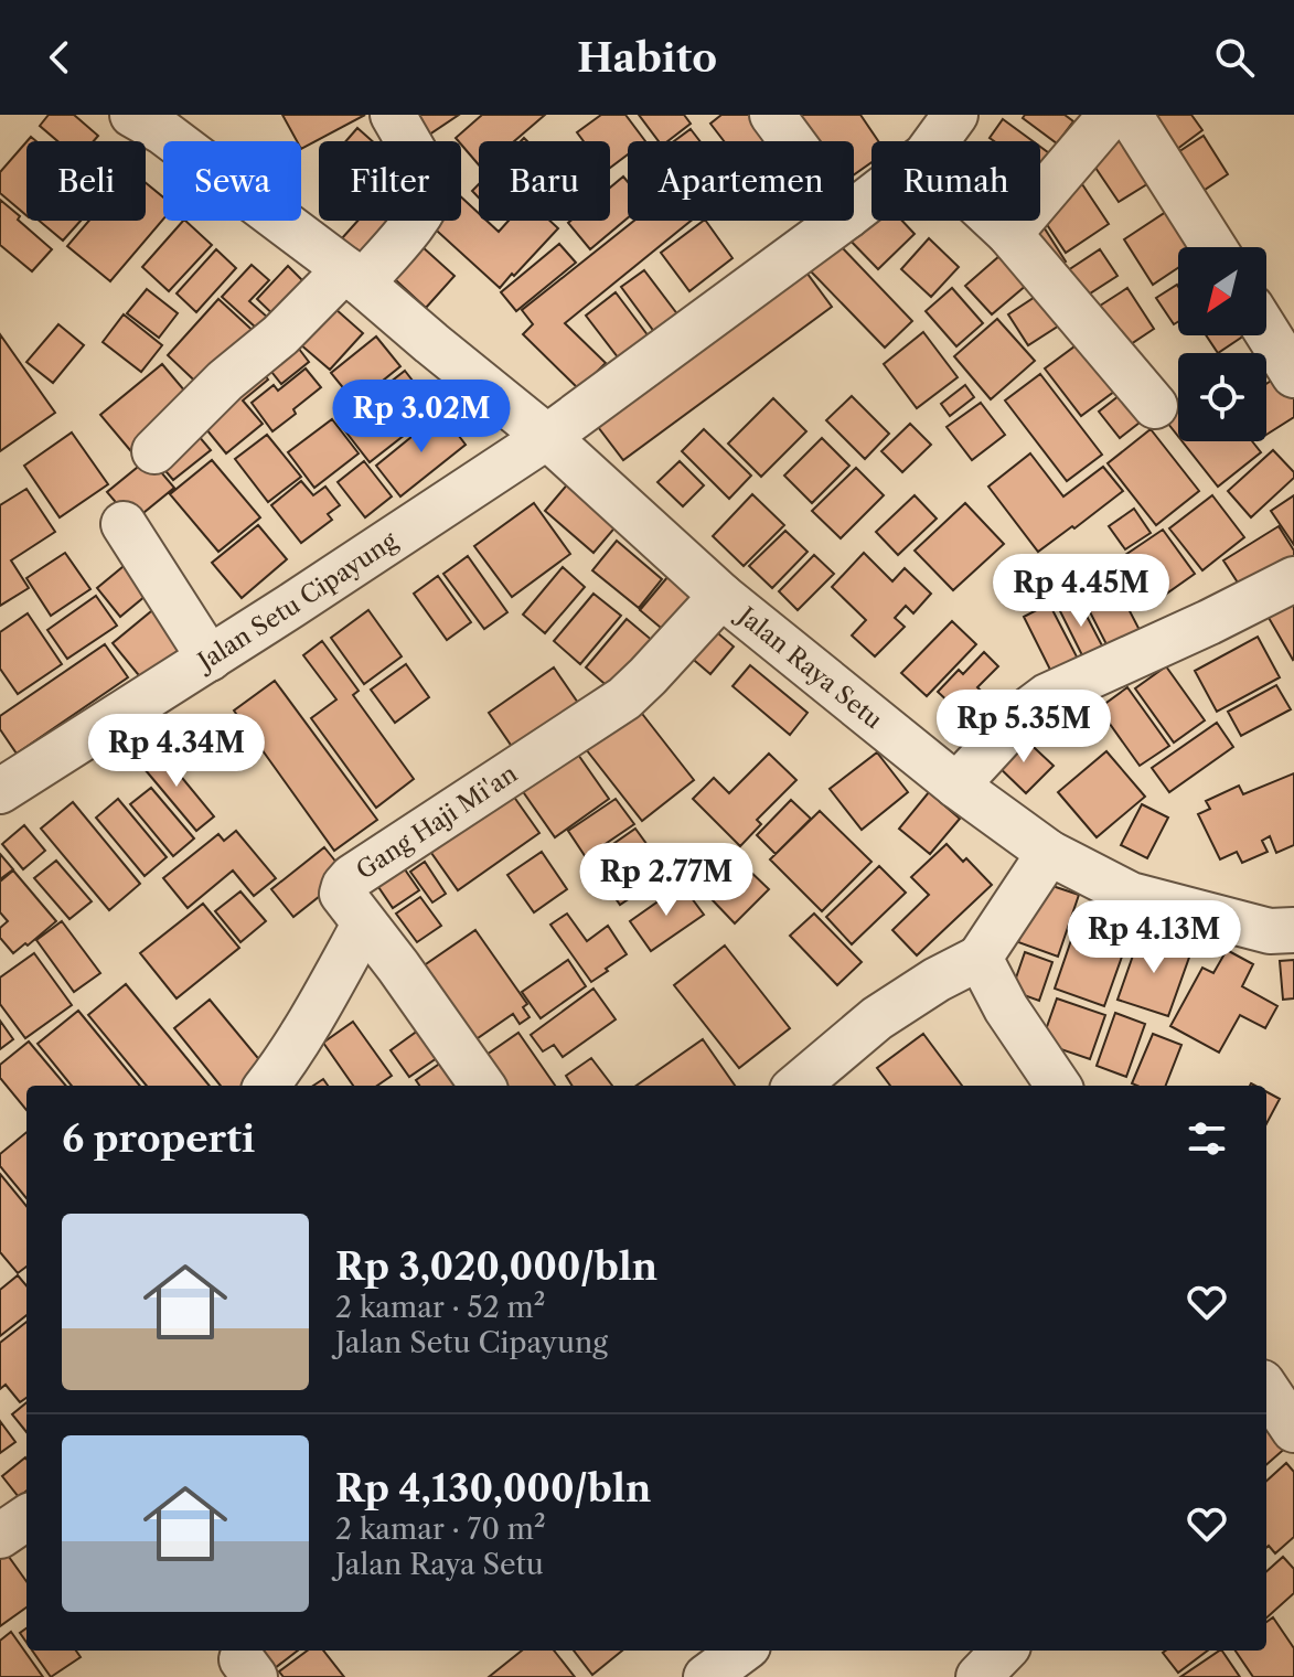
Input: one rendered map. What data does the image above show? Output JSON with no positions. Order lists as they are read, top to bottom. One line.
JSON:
{"streets":{"street":["Jalan Setu Cipayung","Jalan Raya Setu","Gang Haji Mi'an"]},"crossings":[["Jalan Setu Cipayung","Jalan Raya Setu"],["Jalan Raya Setu","Gang Haji Mi'an"]],"north":"bottom left","page":{"header":"Habito","chip":["Beli","Sewa","Filter","Baru","Apartemen","Rumah"],"price":["Rp 3.02M","Rp 4.45M","Rp 5.35M","Rp 4.34M","Rp 2.77M","Rp 4.13M"],"heading":"6 properti","list":[{"name":"Rp 3,020,000/bln","note":"2 kamar · 52 m² · Jalan Setu Cipayung"},{"name":"Rp 4,130,000/bln","note":"2 kamar · 70 m² · Jalan Raya Setu"}]}}
